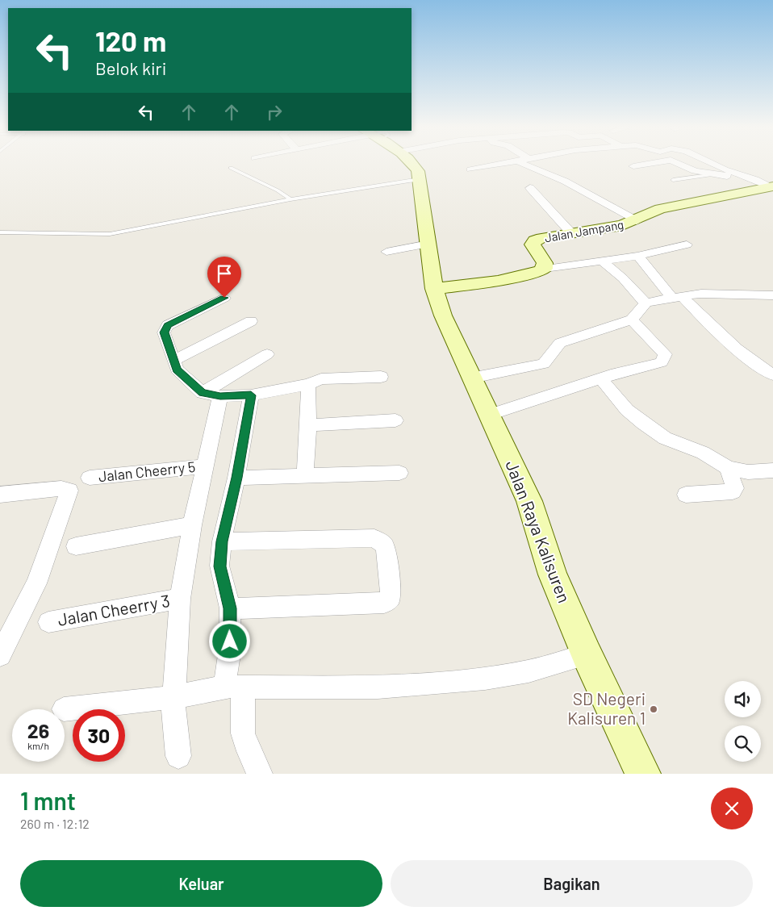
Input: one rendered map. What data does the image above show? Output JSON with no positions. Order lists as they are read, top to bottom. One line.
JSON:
{"streets":{"main road":["Jalan Jampang","Jalan Raya Kalisuren"],"street":["Jalan Cheerry 5","Jalan Cheerry 3"]},"places":["SD Negeri Kalisuren 1"],"page":{"turn":["120 m","Belok kiri"],"speed":"26 km/h","limit":"30","heading":["1 mnt","260 m · 12:12"],"buttons":["Keluar","Bagikan"]}}
